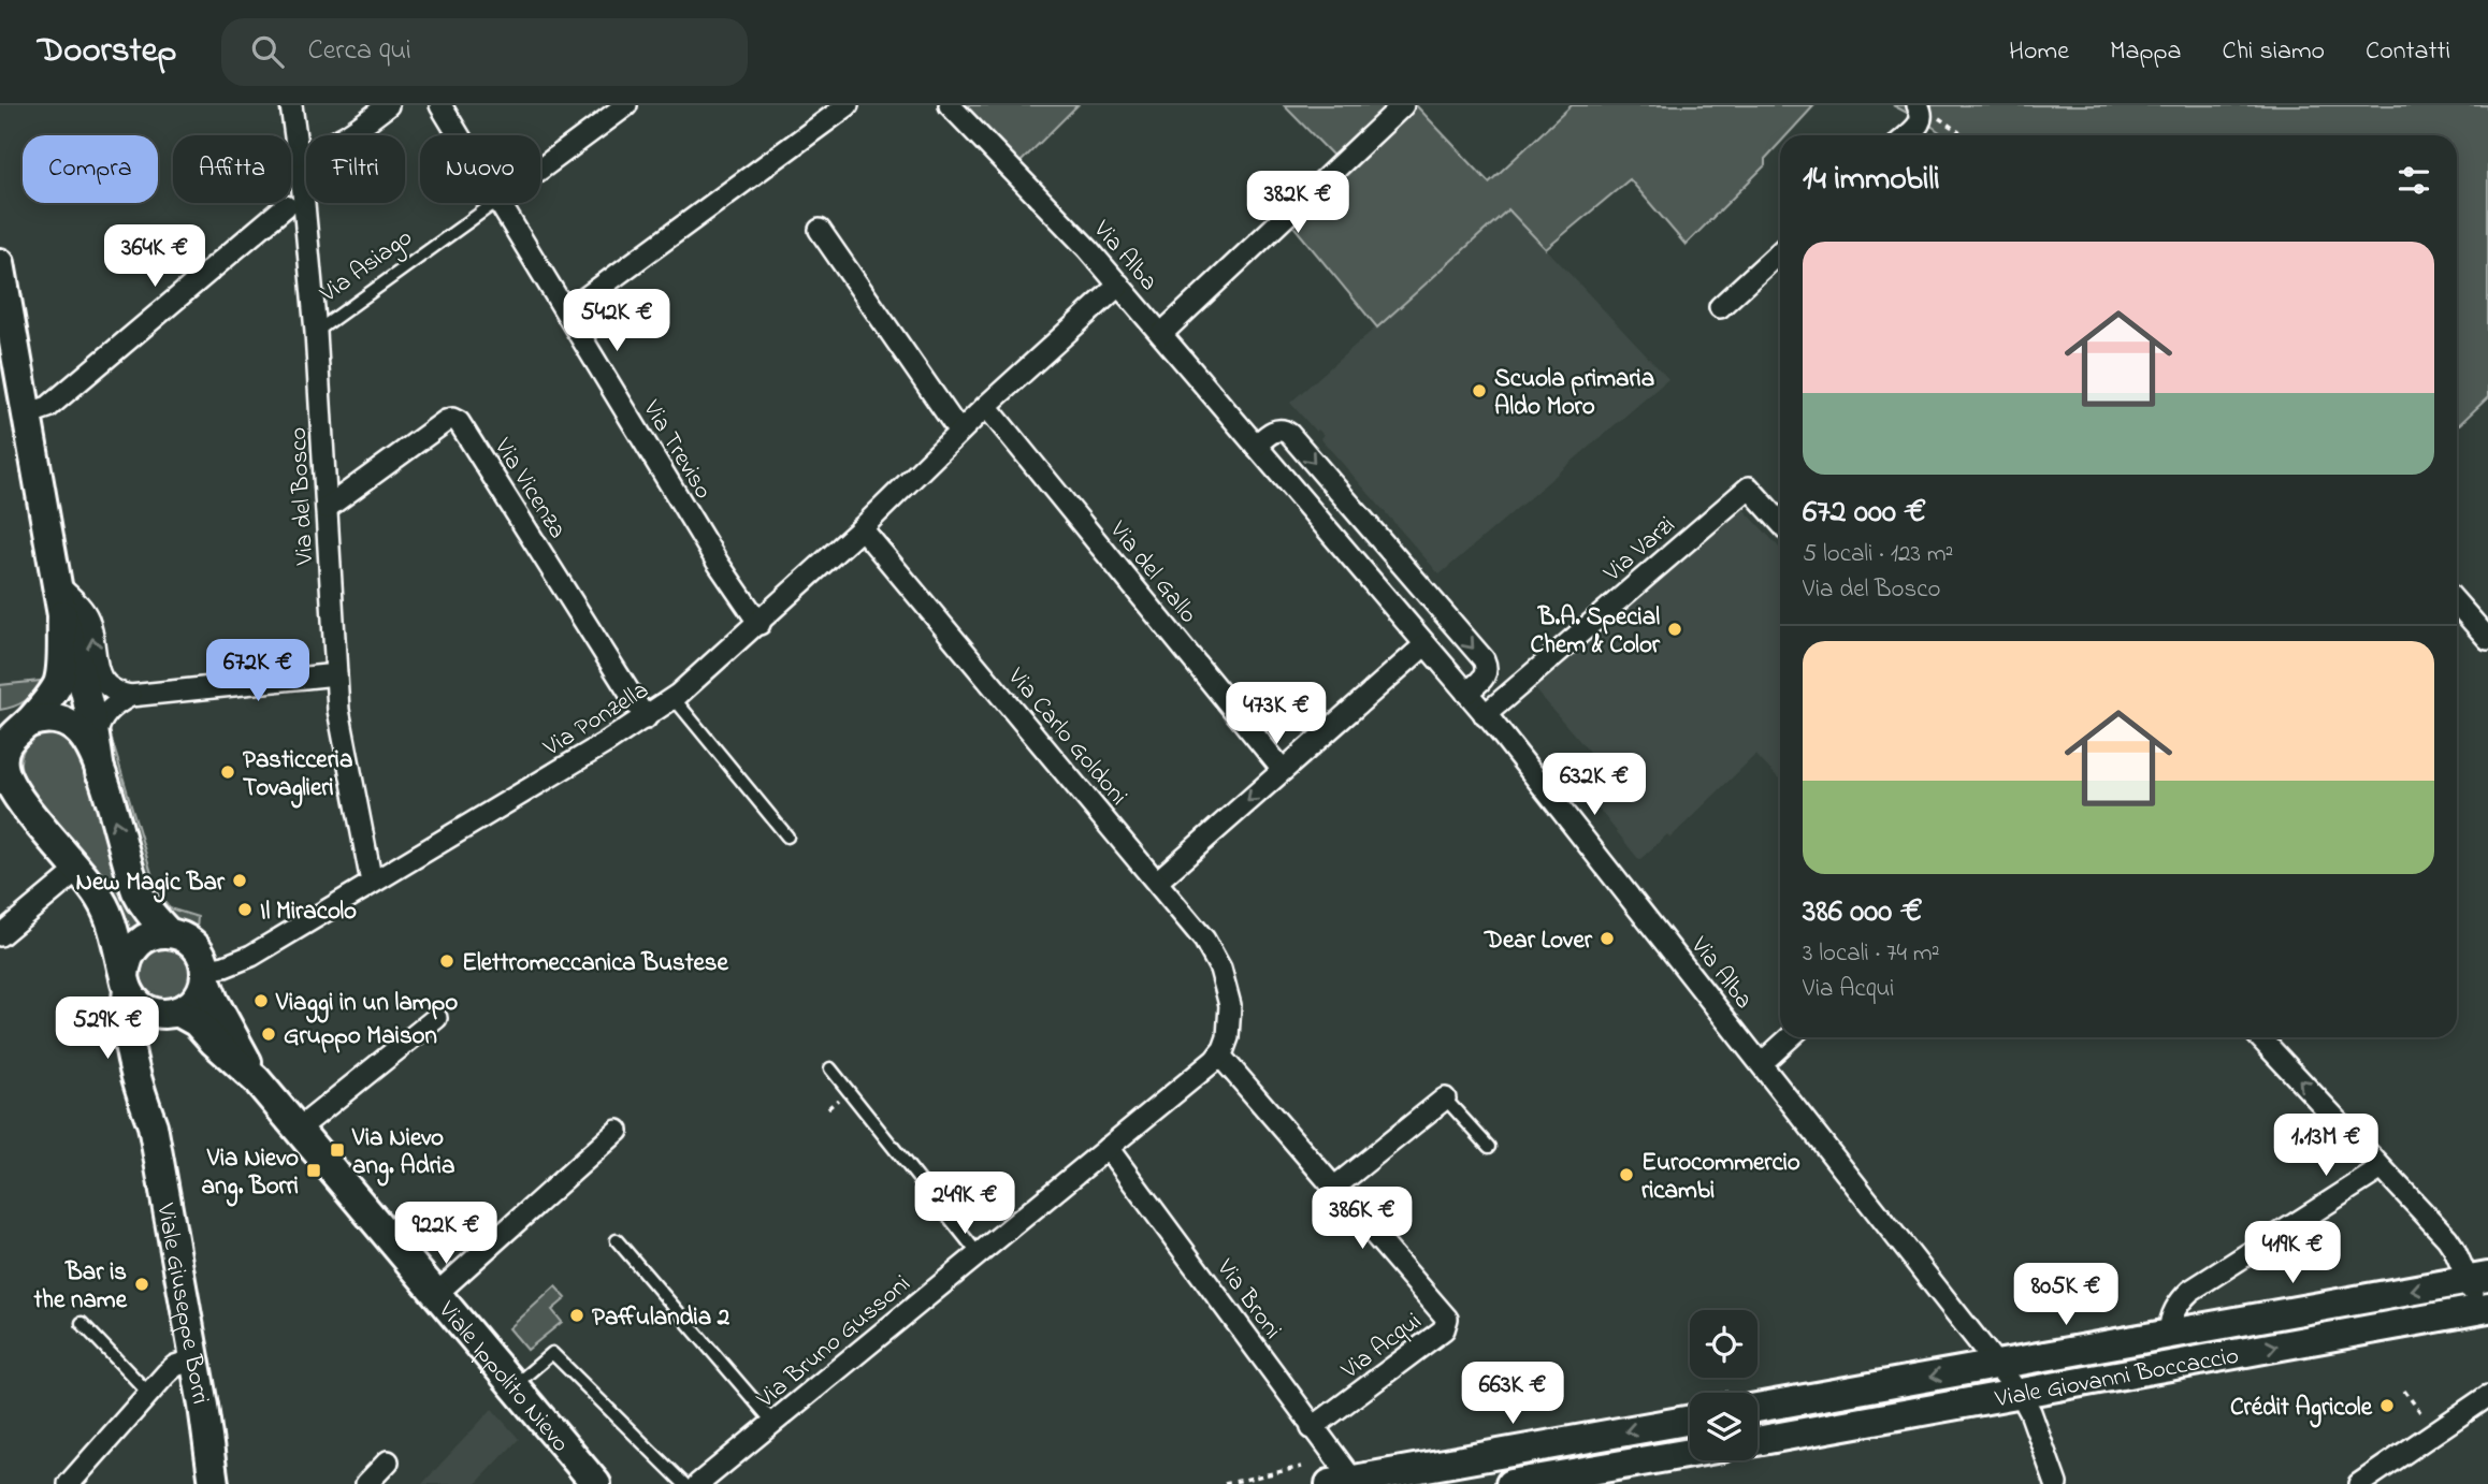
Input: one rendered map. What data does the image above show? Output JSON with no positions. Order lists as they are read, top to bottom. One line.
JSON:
{"streets":{"main road":["Viale Giuseppe Borri","Viale Ippolito Nievo","Viale Giovanni Boccaccio"],"street":["Via Alba","Via Asiago","Via Treviso","Via Vicenza","Via del Bosco","Via Varzi","Via del Gallo","Via Ponzella","Via Carlo Goldoni","Via Broni","Via Bruno Gussoni","Via Acqui"]},"crossings":[["Via Alba","Via Varzi"],["Via Alba","Via Ponzella"],["Via Alba","Viale Giovanni Boccaccio"],["Via Asiago","Via del Bosco"],["Via Treviso","Via Ponzella"],["Via Vicenza","Via del Bosco"],["Via Vicenza","Via Ponzella"],["Via del Bosco","Via Ponzella"],["Via del Gallo","Via Ponzella"],["Via Ponzella","Via Carlo Goldoni"],["Via Ponzella","Viale Giuseppe Borri"],["Via Ponzella","Viale Ippolito Nievo"],["Via Carlo Goldoni","Via Bruno Gussoni"],["Via Broni","Via Bruno Gussoni"],["Via Broni","Via Acqui"],["Viale Giuseppe Borri","Viale Ippolito Nievo"],["Via Bruno Gussoni","Via Acqui"]],"places":{"other":["Scuola primaria Aldo Moro","B.A. Special Chem & Color","Pasticceria Tovaglieri","New Magic Bar","Il Miracolo","Dear Lover","Elettromeccanica Bustese","Viaggi in un lampo","Gruppo Maison","Eurocommercio ricambi","Bar is the name","Paffulandia 2","Crédit Agricole"],"transit":["Via Nievo ang. Adria","Via Nievo ang. Borri"]},"page":{"header":"Doorstep","search":"Cerca qui","nav":["Home","Mappa","Chi siamo","Contatti"],"chip":["Compra","Affitta","Filtri","Nuovo"],"heading":"14 immobili","price":["382K €","364K €","542K €","672K €","473K €","632K €","529K €","1.13M €","249K €","386K €","922K €","419K €","805K €","663K €"],"list":[{"name":"672 000 €","note":"5 locali · 123 m² · Via del Bosco"},{"name":"386 000 €","note":"3 locali · 74 m² · Via Acqui"}]}}
